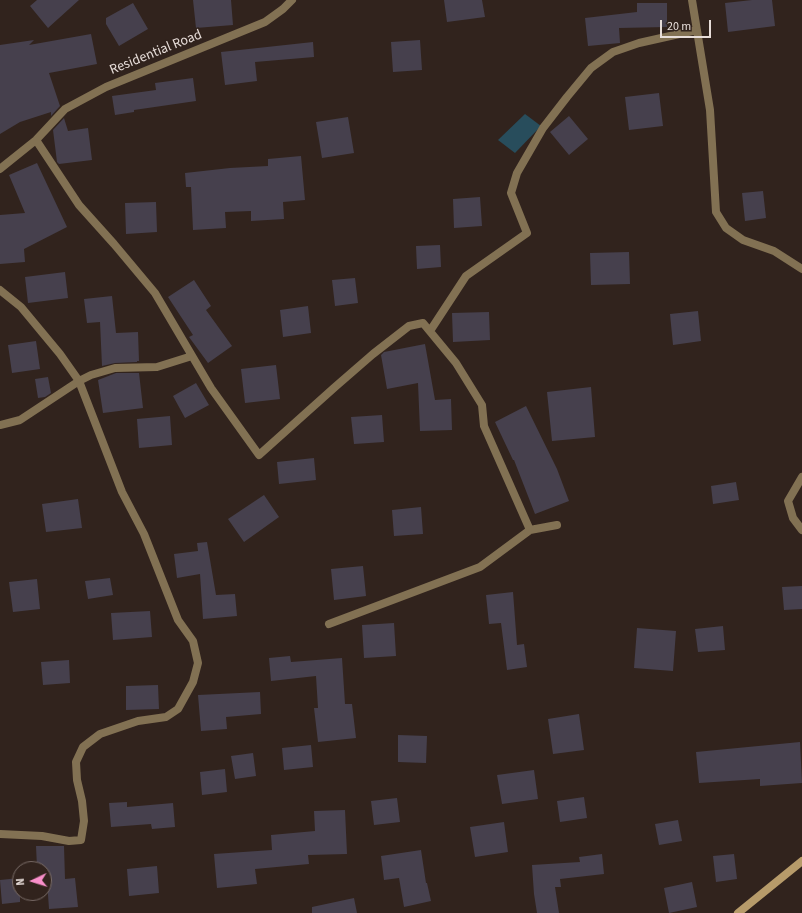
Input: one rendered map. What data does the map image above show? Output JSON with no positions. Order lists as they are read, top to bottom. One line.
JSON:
{"streets":{"street":["Residential Road"]},"scale_bar":"20 m","north":"left"}
